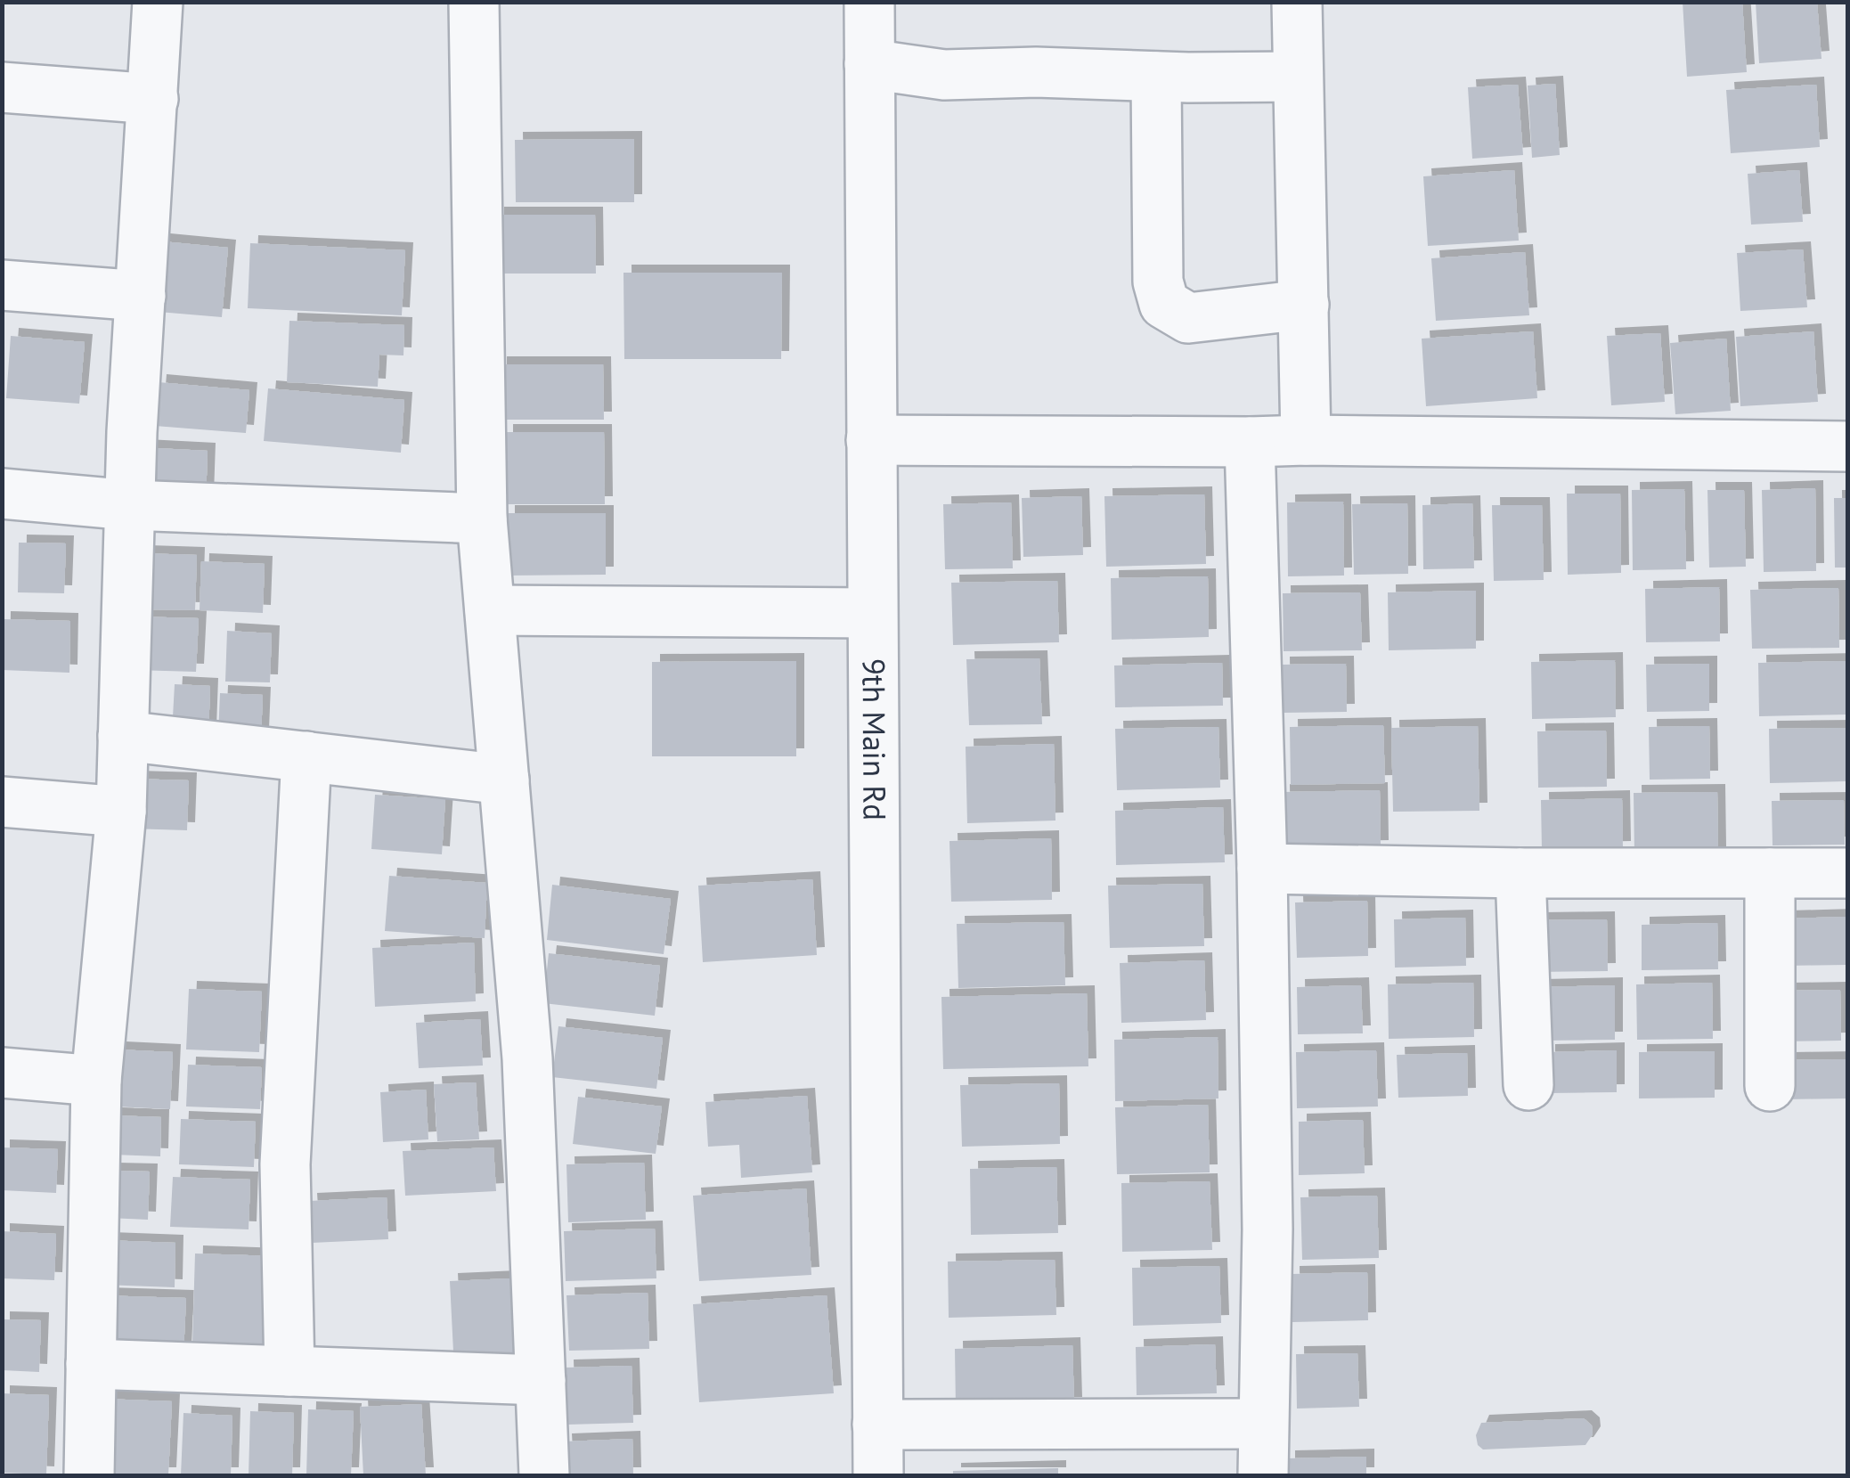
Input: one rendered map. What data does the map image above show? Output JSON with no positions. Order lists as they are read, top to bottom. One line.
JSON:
{"streets":{"street":["9th Main Rd"]}}
